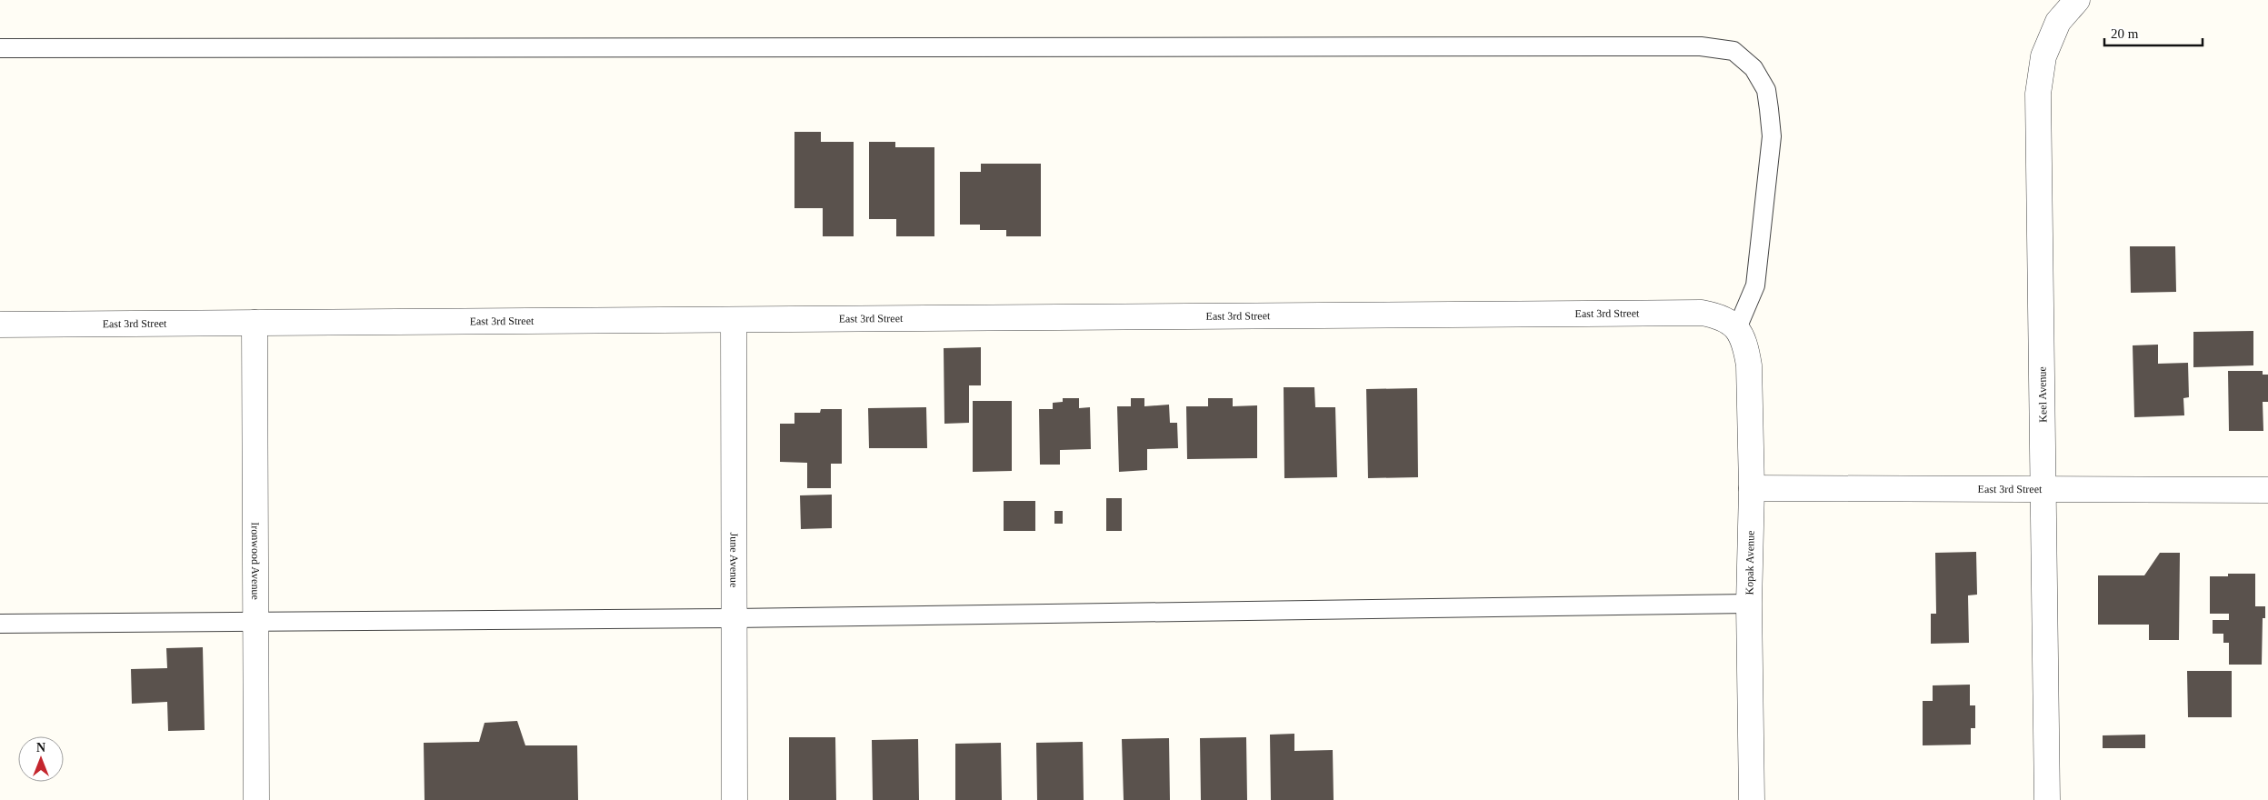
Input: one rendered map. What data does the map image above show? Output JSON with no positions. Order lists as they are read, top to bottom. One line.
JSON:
{"streets":{"street":["East 3rd Street","Keel Avenue","June Avenue","Ironwood Avenue","Kopak Avenue"]},"crossings":[["East 3rd Street","Keel Avenue"],["East 3rd Street","June Avenue"],["East 3rd Street","Ironwood Avenue"],["East 3rd Street","Kopak Avenue"]],"scale_bar":"20 m","north":"top"}
